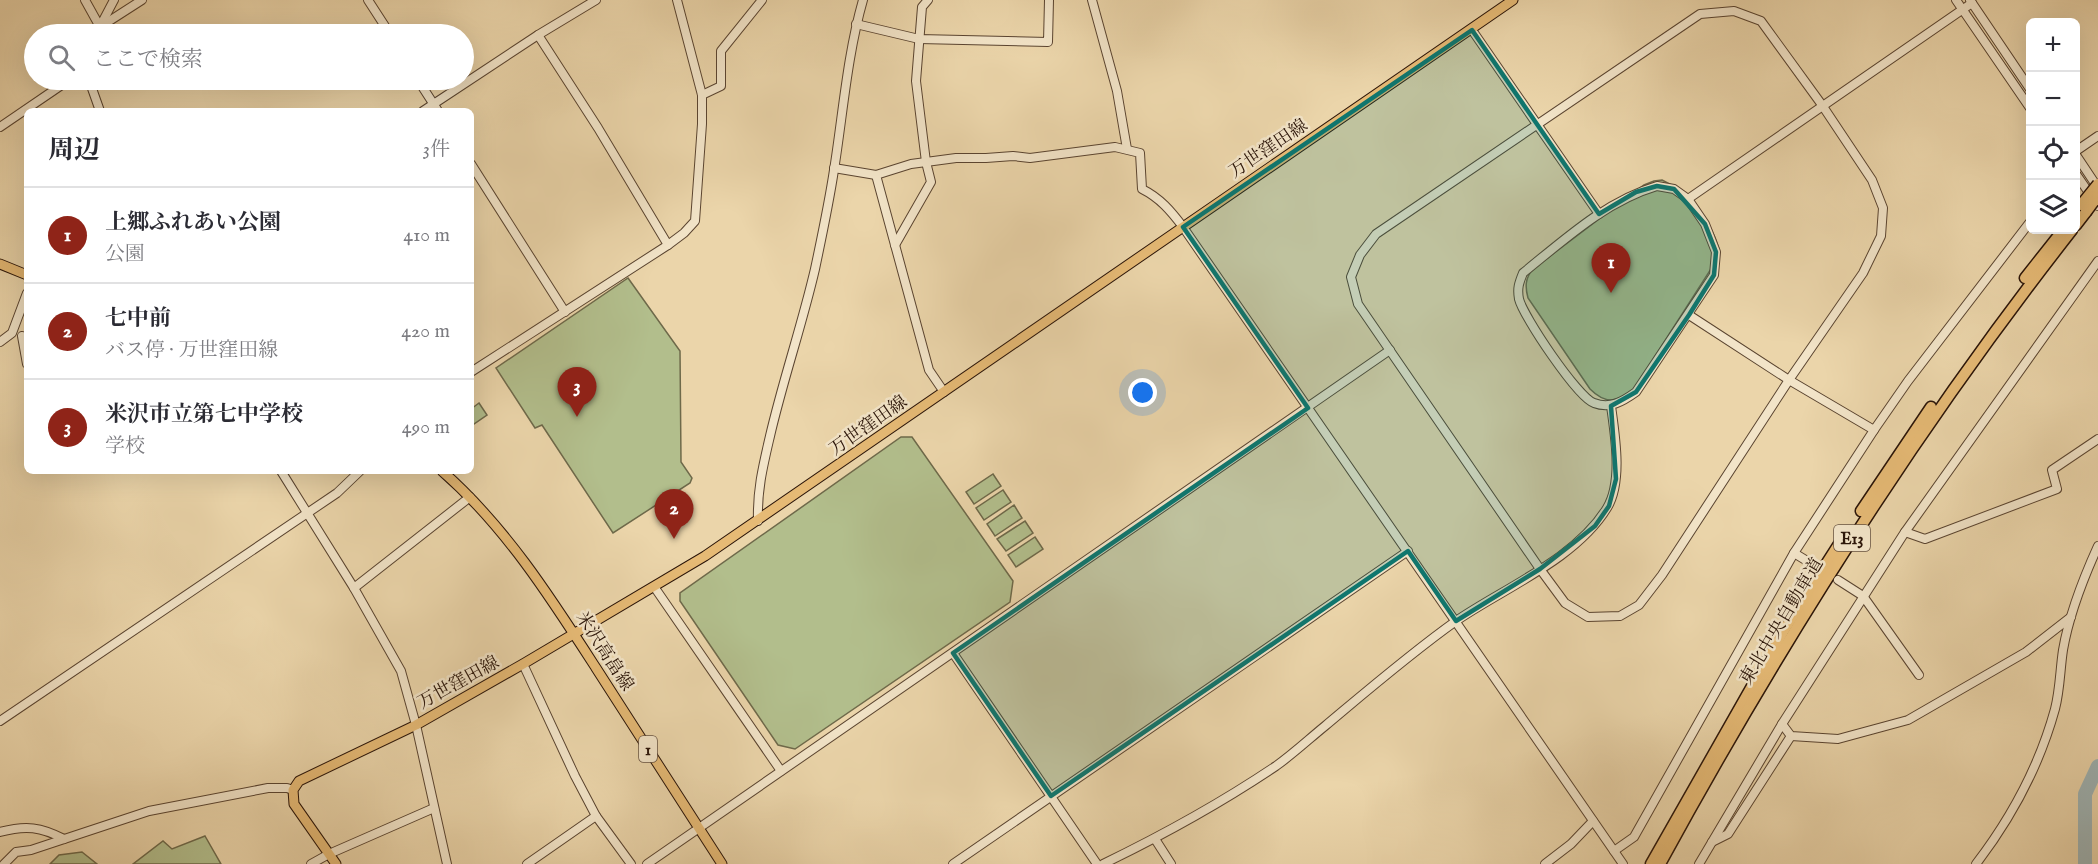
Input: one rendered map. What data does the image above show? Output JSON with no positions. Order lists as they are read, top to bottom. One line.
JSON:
{"streets":{"highway":["E13","東北中央自動車道"],"main road":["万世窪田線","米沢高畠線","1"]},"crossings":[["万世窪田線","米沢高畠線"]],"page":{"map_buttons":["+","−"],"search":"ここで検索","heading":["周辺","3件"],"list":[{"mark":"1","name":"上郷ふれあい公園","note":"公園","value":"410 m"},{"mark":"2","name":"七中前","note":"バス停 · 万世窪田線","value":"420 m"},{"mark":"3","name":"米沢市立第七中学校","note":"学校","value":"490 m"}],"pins":["1","3","2"]}}
